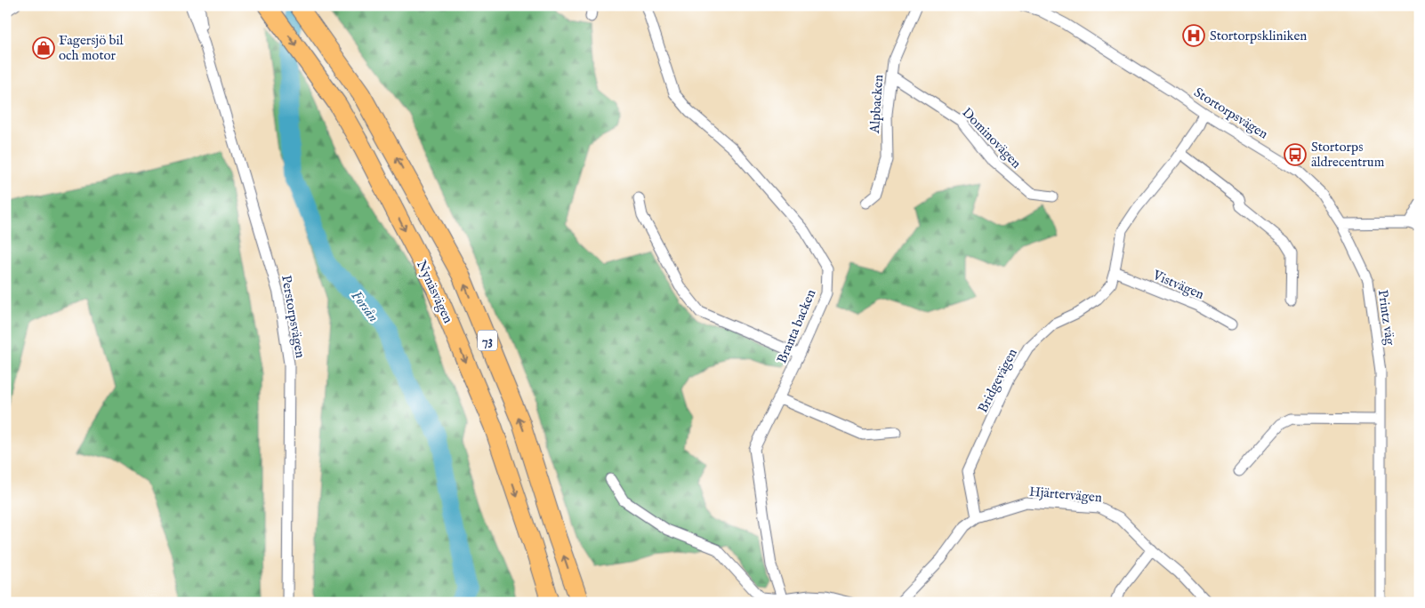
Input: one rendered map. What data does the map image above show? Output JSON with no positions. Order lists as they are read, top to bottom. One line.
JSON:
{"streets":{"highway":["Nynäsvägen","73"],"street":["Alpbacken","Stortorpsvägen","Dominovägen","Vistvägen","Perstorpsvägen","Printz väg","Branta backen","Bridgevägen","Hjärtervägen"]},"crossings":[["Alpbacken","Dominovägen"],["Stortorpsvägen","Printz väg"],["Stortorpsvägen","Bridgevägen"],["Vistvägen","Bridgevägen"],["Bridgevägen","Hjärtervägen"]],"water":["Forsån"],"places":{"hospital":["Stortorpskliniken"],"shop":["Fagersjö bil och motor"],"bus stop":["Stortorps äldrecentrum"]}}
